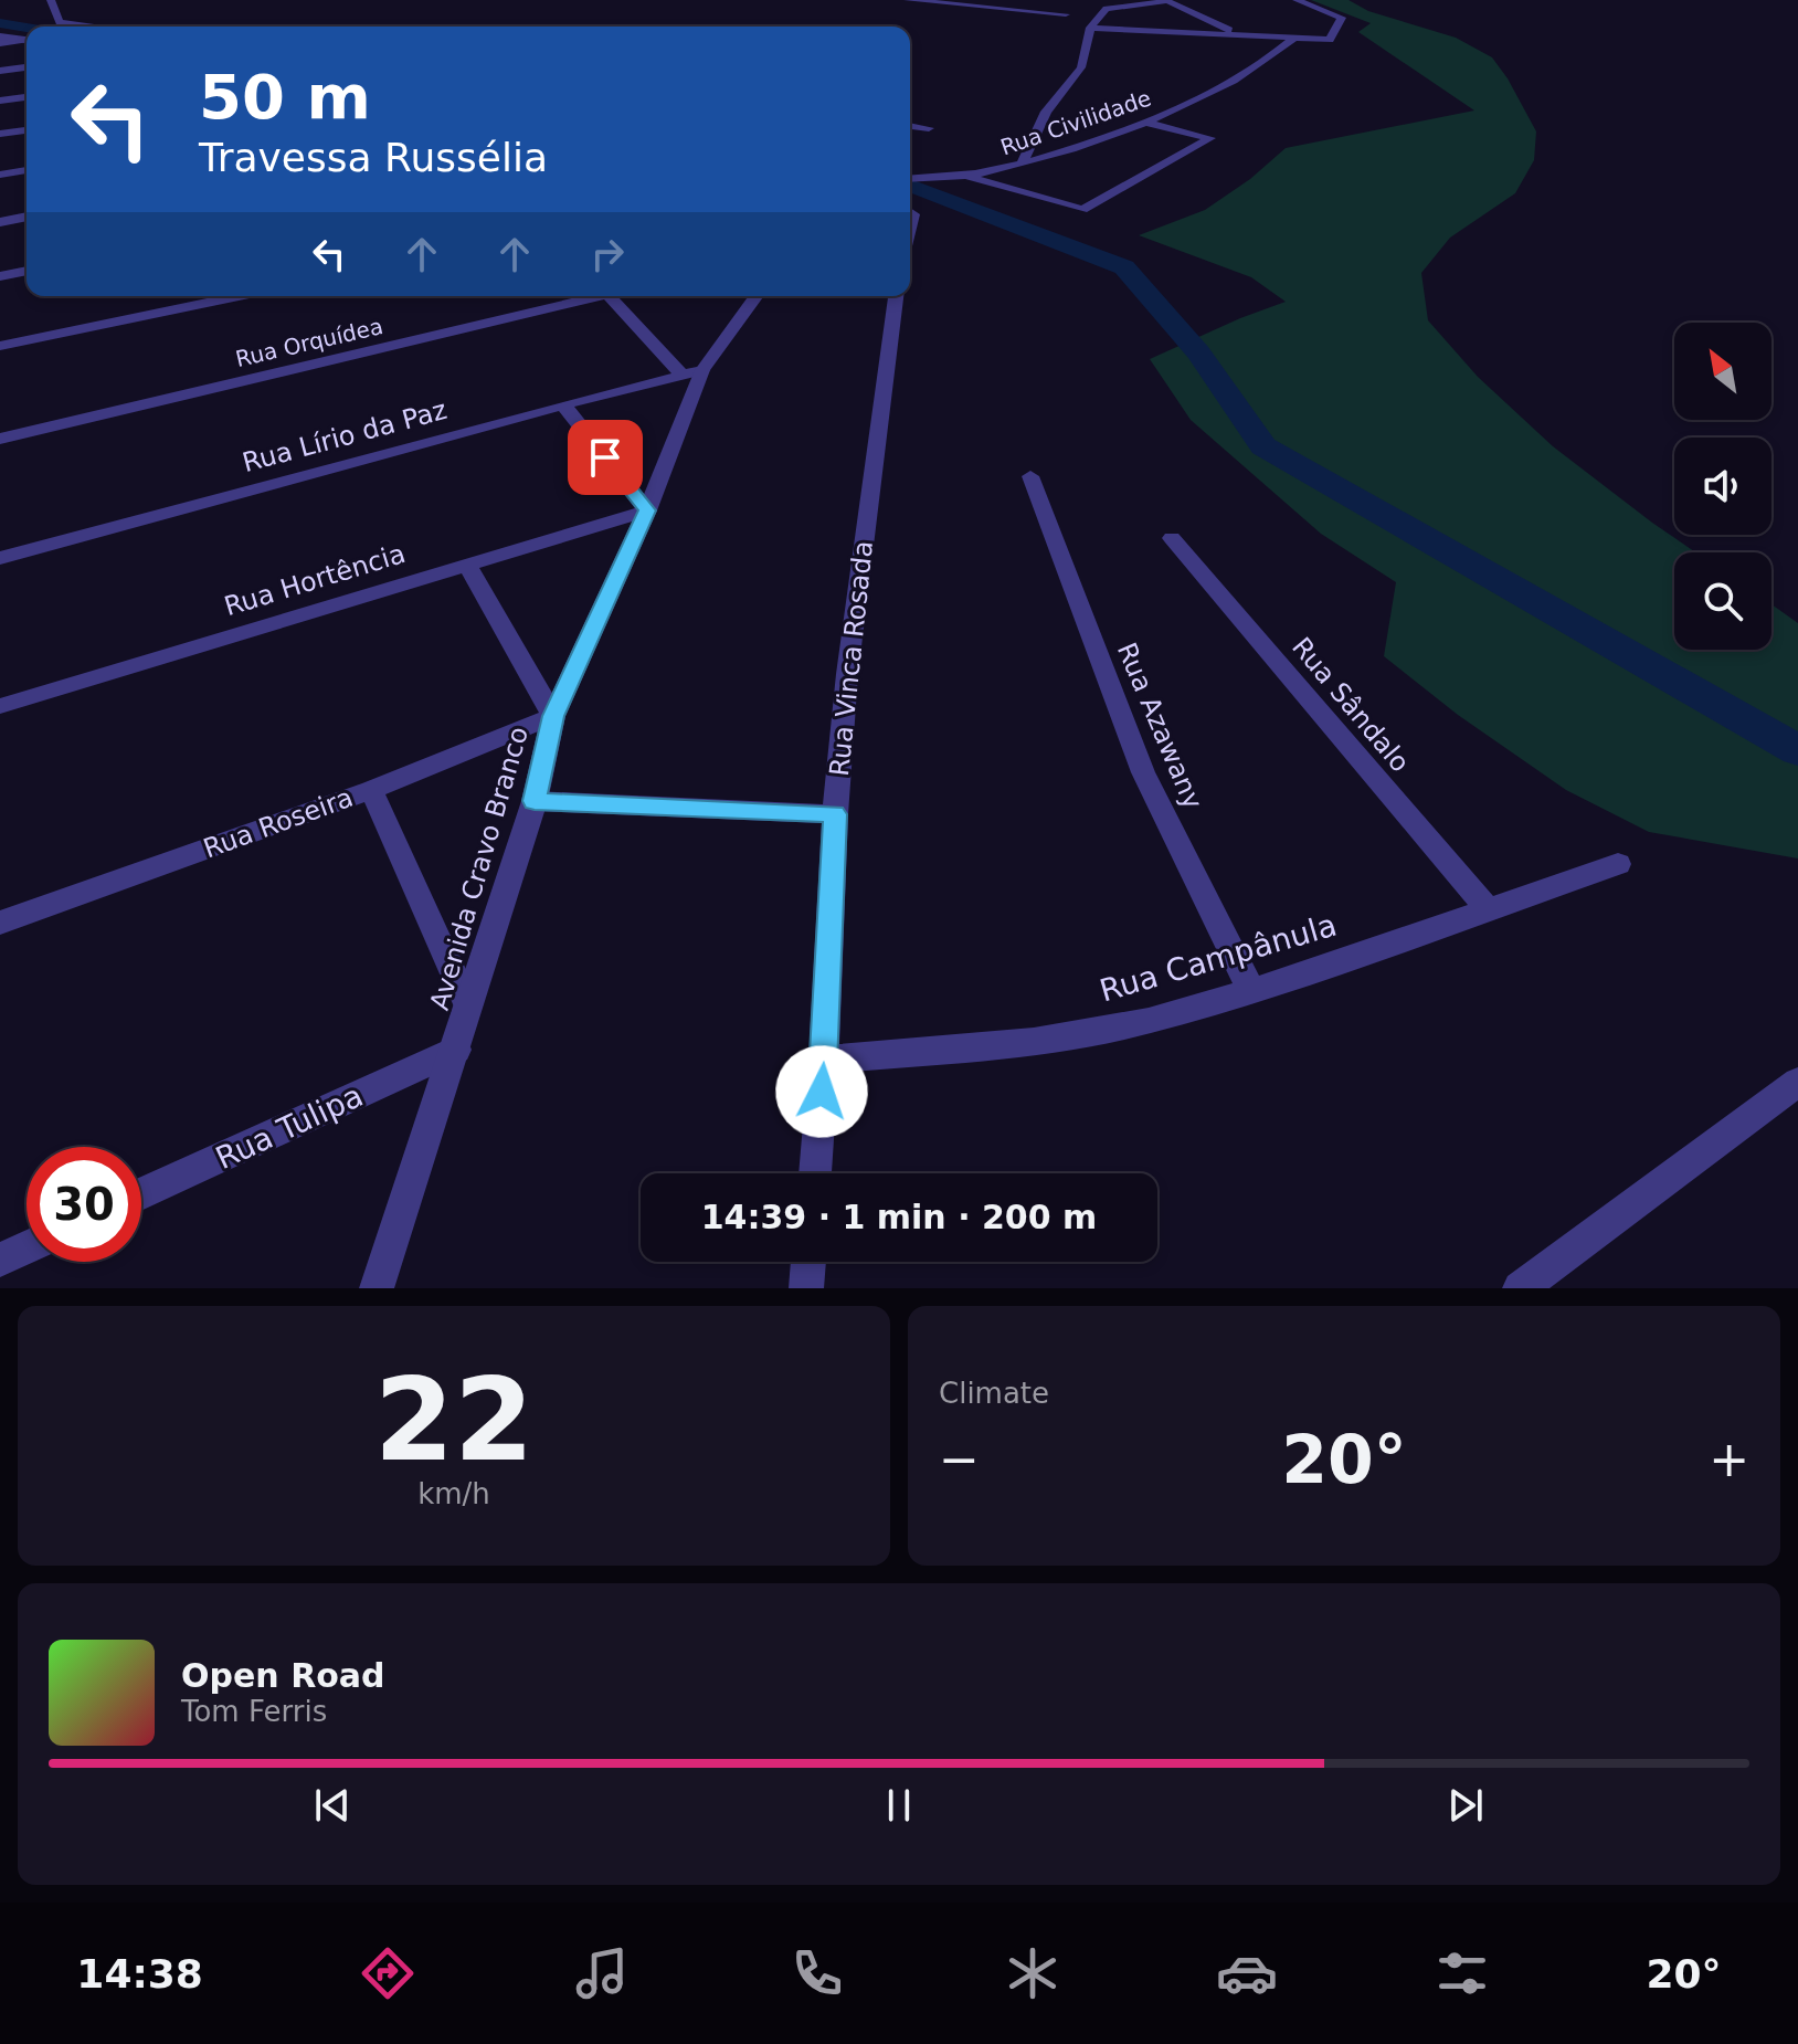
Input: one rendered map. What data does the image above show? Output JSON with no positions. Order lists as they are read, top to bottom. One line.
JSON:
{"streets":{"street":["Rua Civilidade","Rua Orquídea","Rua Lírio da Paz","Rua Hortência","Rua Vinca Rosada","Rua Sândalo","Rua Azawany","Rua Roseira","Avenida Cravo Branco","Rua Campânula","Rua Tulipa"]},"crossings":[["Rua Lírio da Paz","Avenida Cravo Branco"],["Rua Hortência","Avenida Cravo Branco"],["Rua Vinca Rosada","Rua Campânula"],["Rua Sândalo","Rua Campânula"],["Rua Azawany","Rua Campânula"],["Rua Roseira","Avenida Cravo Branco"],["Avenida Cravo Branco","Rua Tulipa"]],"north":"top left","page":{"turn":["50 m","Travessa Russélia"],"limit":"30","trip":"14:39 · 1 min · 200 m","tile":[["22","km/h"],"Climate"],"heat":["−","20°","+"],"song":["Open Road","Tom Ferris"],"tabs":["14:38","20°"]}}
